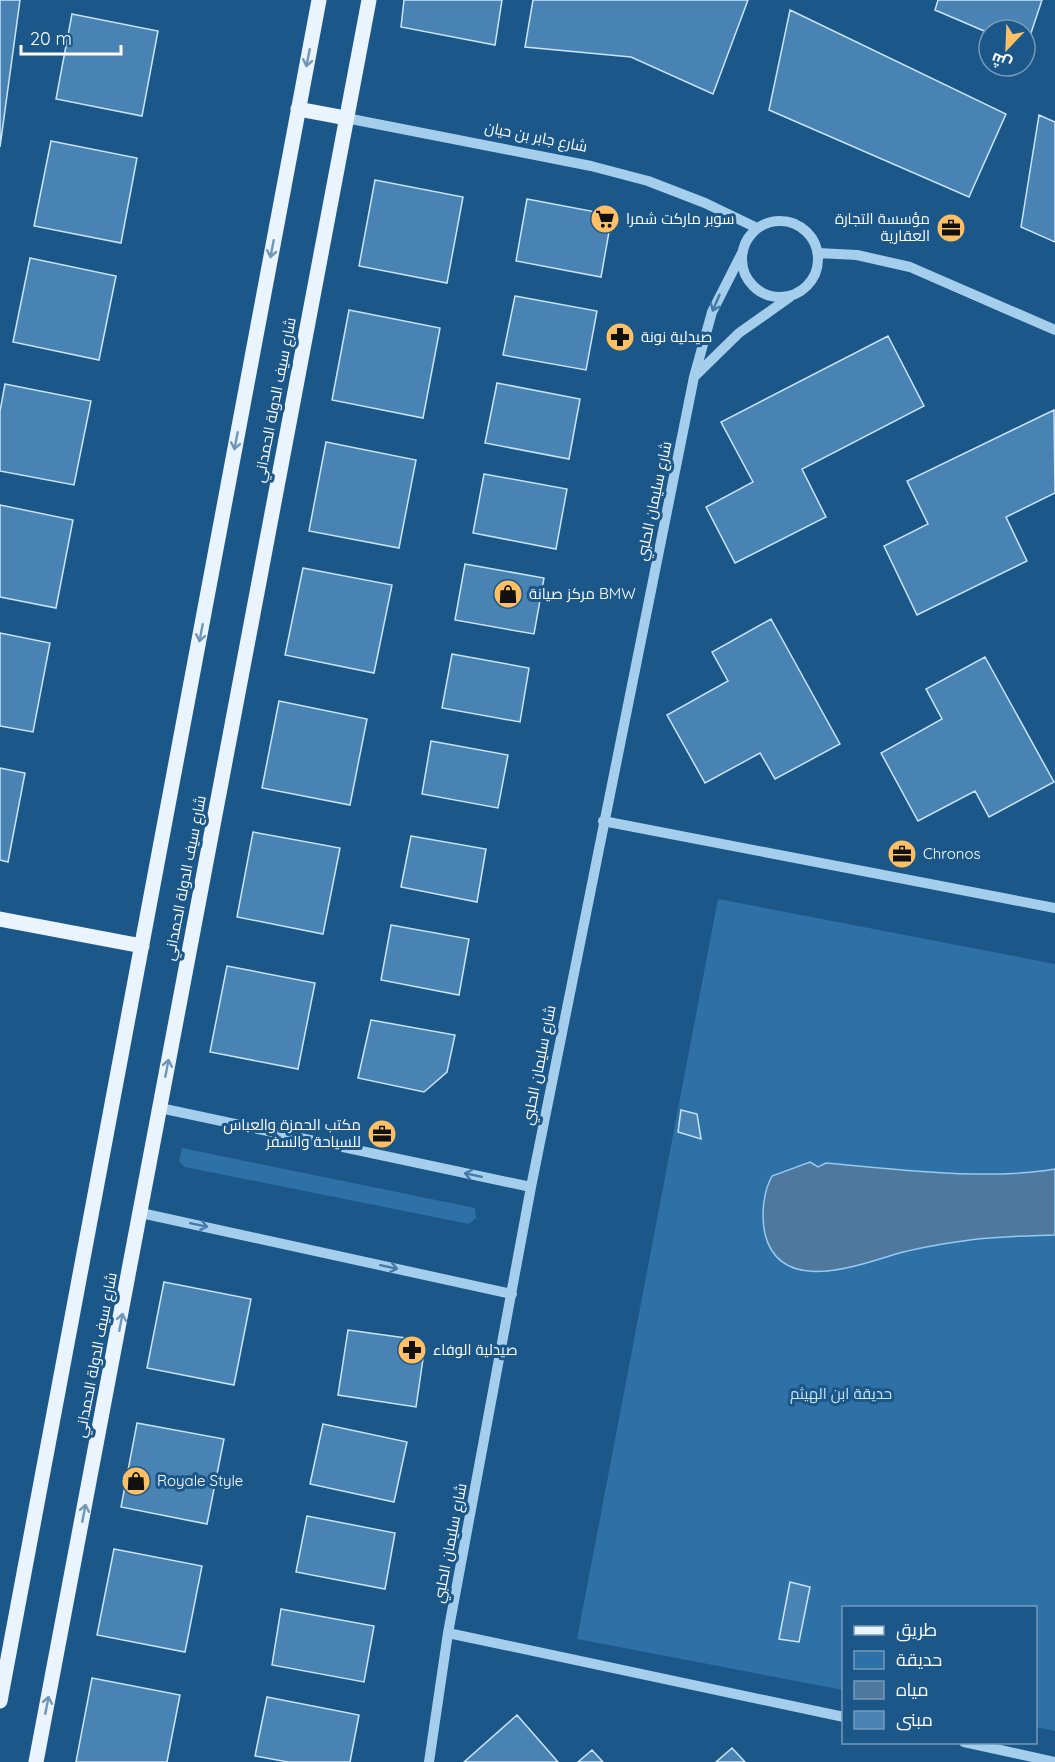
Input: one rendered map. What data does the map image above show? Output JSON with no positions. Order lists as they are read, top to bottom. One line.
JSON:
{"streets":{"main road":["شارع جابر بن حيان","شارع سيف الدولة الحمداني"],"street":["شارع سليمان الحلبي"]},"crossings":[["شارع جابر بن حيان","شارع سيف الدولة الحمداني"],["شارع جابر بن حيان","شارع سليمان الحلبي"]],"parks":["حديقة ابن الهيثم"],"places":{"supermarket":["سوبر ماركت شمرا"],"office":["مؤسسة التجارة العقارية","Chronos","مكتب الحمزة والعباس للسياحة والسفر"],"pharmacy":["صيدلية نونة","صيدلية الوفاء"],"shop":["مركز صيانة BMW","Royale Style"]},"legend":["طريق","حديقة","مياه","مبنى"],"scale_bar":"20 m","north":"bottom left"}
